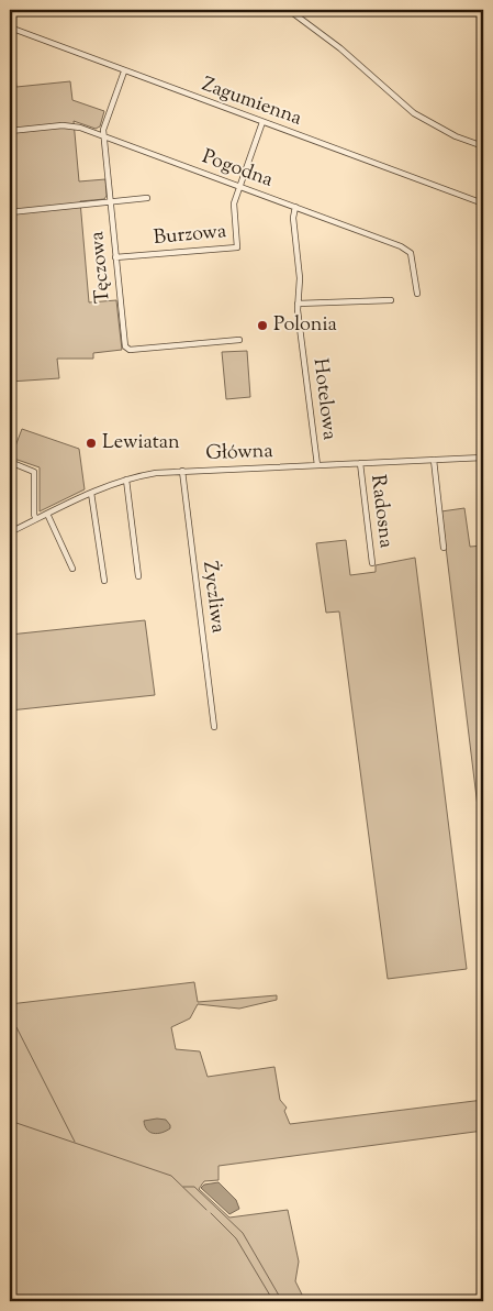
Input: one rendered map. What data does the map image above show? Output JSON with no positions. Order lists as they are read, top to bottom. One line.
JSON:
{"streets":{"street":["Zagumienna","Pogodna","Burzowa","Tęczowa","Hotelowa","Główna","Radosna","Życzliwa"]},"crossings":[["Zagumienna","Burzowa"],["Zagumienna","Tęczowa"],["Pogodna","Burzowa"],["Pogodna","Tęczowa"],["Pogodna","Hotelowa"],["Burzowa","Tęczowa"],["Hotelowa","Główna"],["Główna","Radosna"],["Główna","Życzliwa"]],"places":["Polonia","Lewiatan"]}
